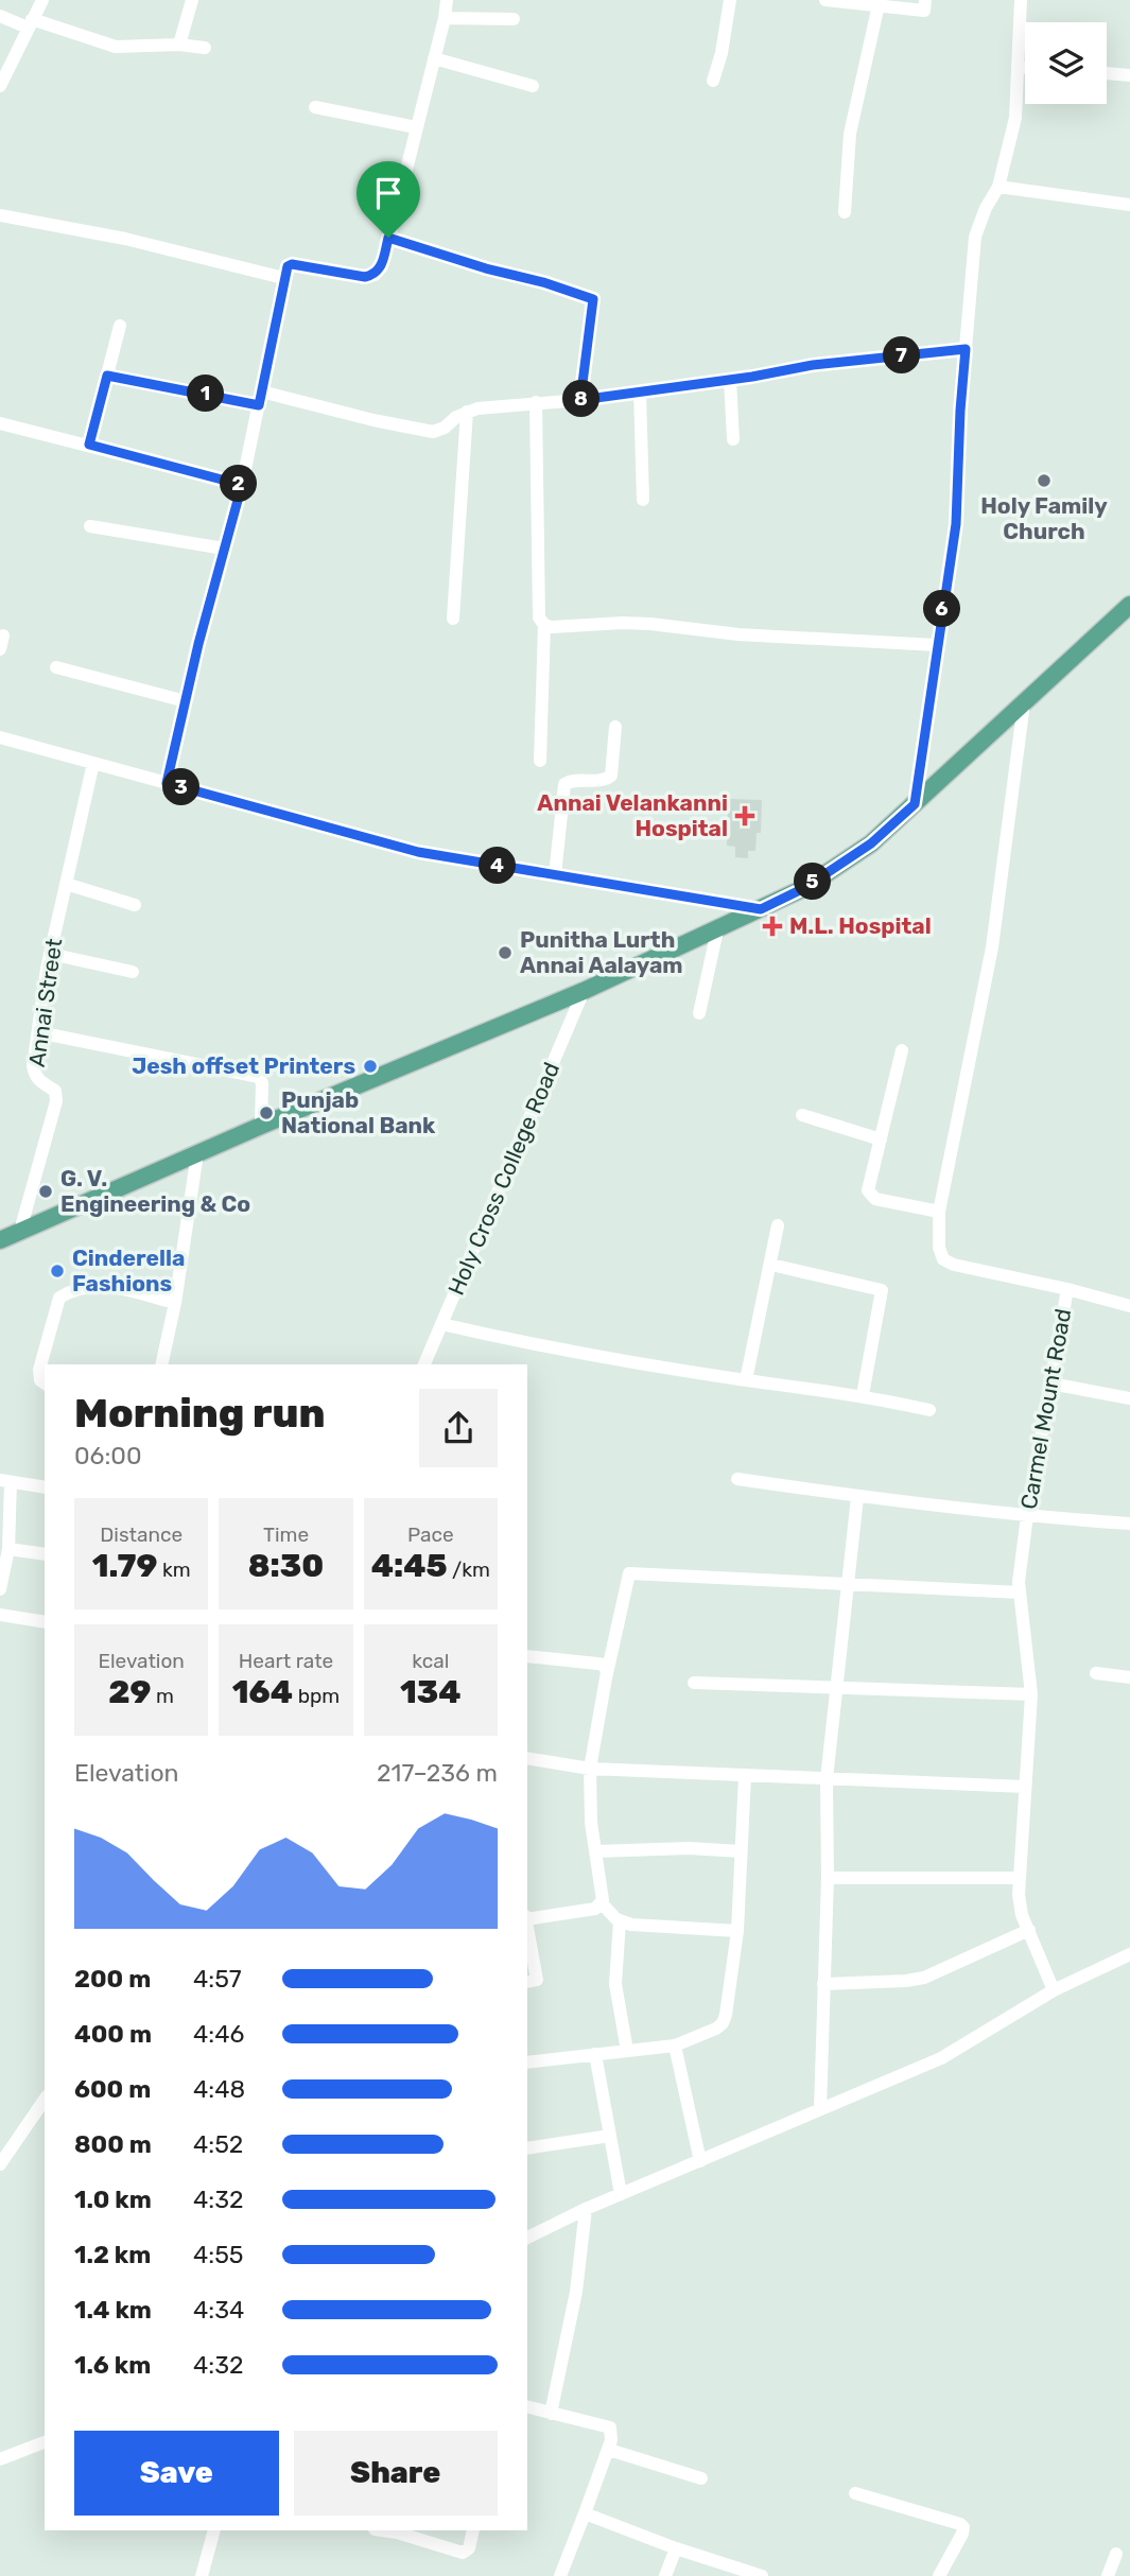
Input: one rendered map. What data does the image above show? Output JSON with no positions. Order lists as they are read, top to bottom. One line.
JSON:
{"streets":{"street":["Annai Street","Holy Cross College Road","Carmel Mount Road"]},"places":{"other":["Holy Family Church","Punitha Lurth Annai Aalayam","Jesh offset Printers","Punjab National Bank","G. V. Engineering & Co","Cinderella Fashions"],"health":["Annai Velankanni Hospital","M.L. Hospital"]},"page":{"pins":["7","1","8","2","6","3","4","5"],"heading":["Morning run","06:00"],"stats":[["Distance","1.79 km"],["Time","8:30"],["Pace","4:45 /km"],["Elevation","29 m"],["Heart rate","164 bpm"],["kcal","134"]],"chart":["Elevation","217–236 m"],"list":[{"name":"200 m","note":"4:57"},{"name":"400 m","note":"4:46"},{"name":"600 m","note":"4:48"},{"name":"800 m","note":"4:52"},{"name":"1.0 km","note":"4:32"},{"name":"1.2 km","note":"4:55"},{"name":"1.4 km","note":"4:34"},{"name":"1.6 km","note":"4:32"}],"buttons":["Save","Share"]}}
